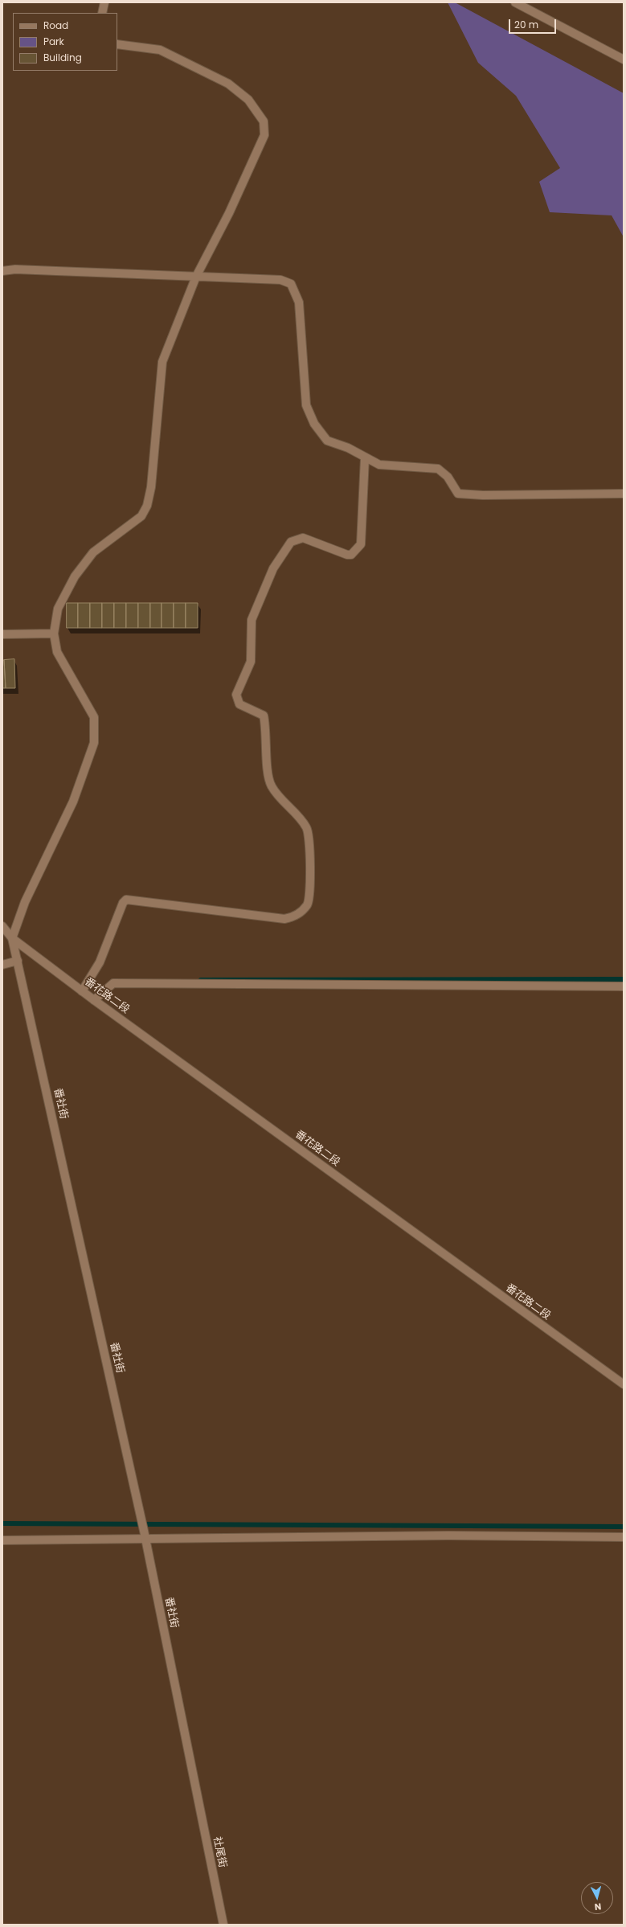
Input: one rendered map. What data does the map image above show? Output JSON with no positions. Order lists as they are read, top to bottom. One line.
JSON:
{"streets":{"street":["番花路二段","番社街","社尾街"]},"crossings":[["番花路二段","番社街"],["番社街","社尾街"]],"legend":["Road","Park","Building"],"scale_bar":"20 m","north":"bottom"}
